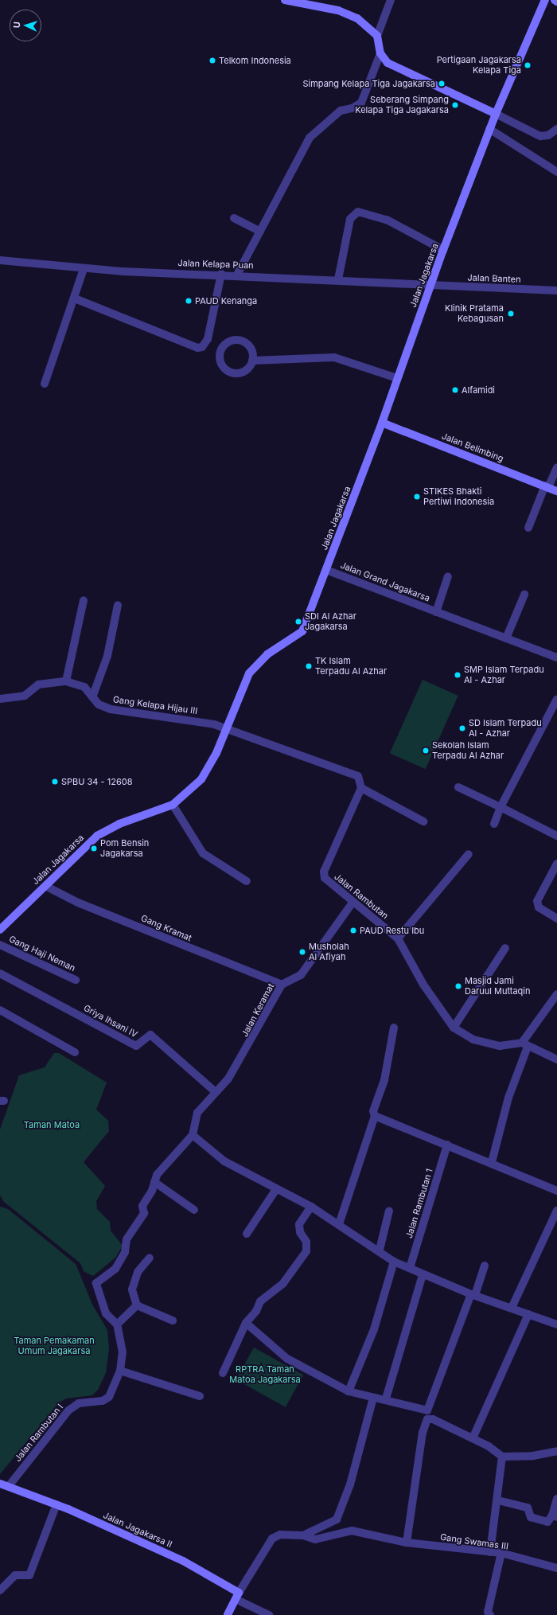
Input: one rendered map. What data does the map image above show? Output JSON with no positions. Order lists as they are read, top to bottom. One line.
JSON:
{"streets":{"main road":["Jalan Jagakarsa","Jalan Belimbing","Jalan Jagakarsa II"],"street":["Jalan Kelapa Puan","Jalan Banten","Jalan Grand Jagakarsa","Gang Kelapa Hijau III","Jalan Rambutan","Gang Kramat","Gang Haji Neman","Jalan Keramat","Griya Ihsani IV","Jalan Rambutan 1","Jalan Rambutan I","Gang Swamas III"]},"crossings":[["Jalan Kelapa Puan","Jalan Jagakarsa"],["Jalan Kelapa Puan","Jalan Banten"],["Jalan Jagakarsa","Jalan Banten"],["Jalan Jagakarsa","Jalan Belimbing"],["Jalan Jagakarsa","Jalan Grand Jagakarsa"],["Jalan Jagakarsa","Gang Kelapa Hijau III"],["Jalan Jagakarsa","Gang Kramat"],["Jalan Rambutan","Jalan Keramat"],["Gang Kramat","Jalan Keramat"],["Jalan Keramat","Griya Ihsani IV"],["Jalan Rambutan I","Jalan Jagakarsa II"],["Jalan Jagakarsa II","Gang Swamas III"]],"parks":["Taman Matoa","Taman Pemakaman Umum Jagakarsa","RPTRA Taman Matoa Jagakarsa"],"places":["Telkom Indonesia","Pertigaan Jagakarsa Kelapa Tiga","Simpang Kelapa Tiga Jagakarsa","Seberang Simpang Kelapa Tiga Jagakarsa","PAUD Kenanga","Klinik Pratama Kebagusan","Alfamidi","STIKES Bhakti Pertiwi Indonesia","SDI Al Azhar Jagakarsa","TK Islam Terpadu Al Azhar","SMP Islam Terpadu Al - Azhar","SD Islam Terpadu Al - Azhar","Sekolah Islam Terpadu Al Azhar","SPBU 34 - 12608","Pom Bensin Jagakarsa","PAUD Restu Ibu","Musholah Al Afiyah","Masjid Jami Daruul Muttaqin"],"north":"left"}
